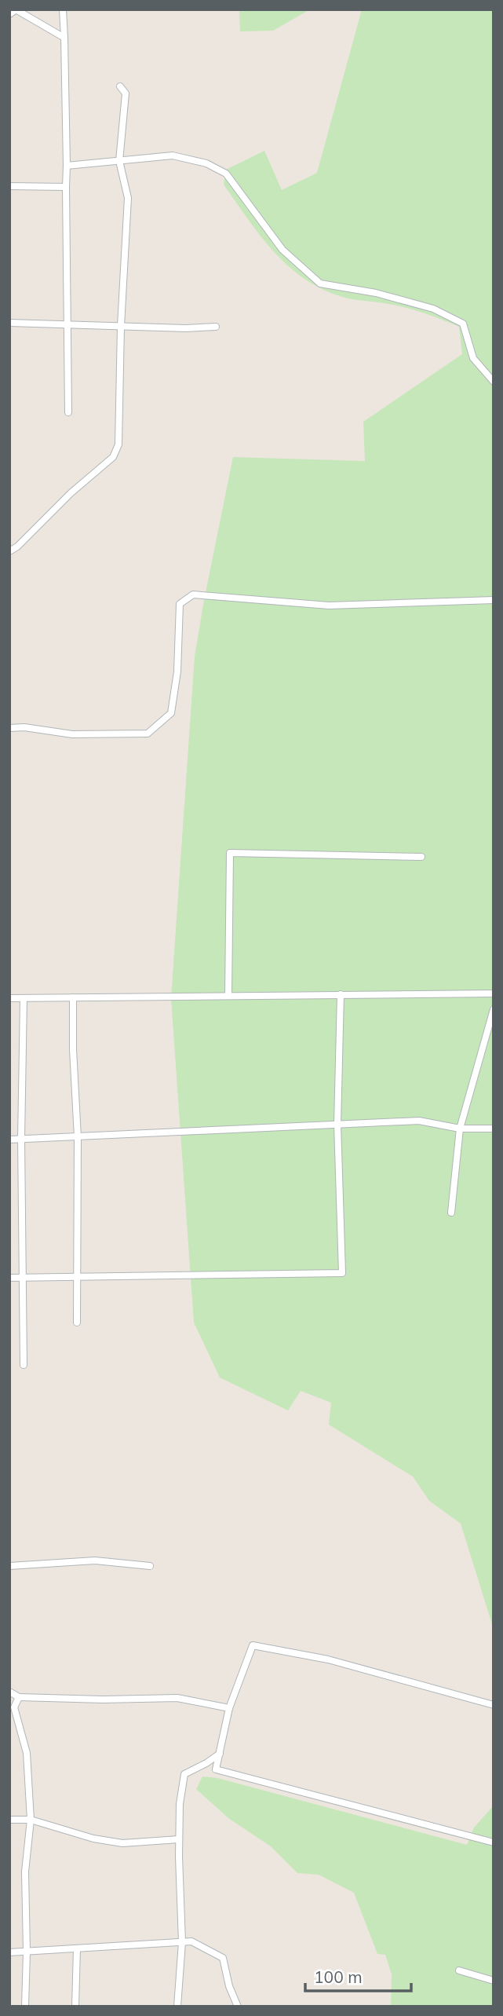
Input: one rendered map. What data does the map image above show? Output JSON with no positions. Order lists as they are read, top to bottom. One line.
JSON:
{"scale_bar":"100 m"}
